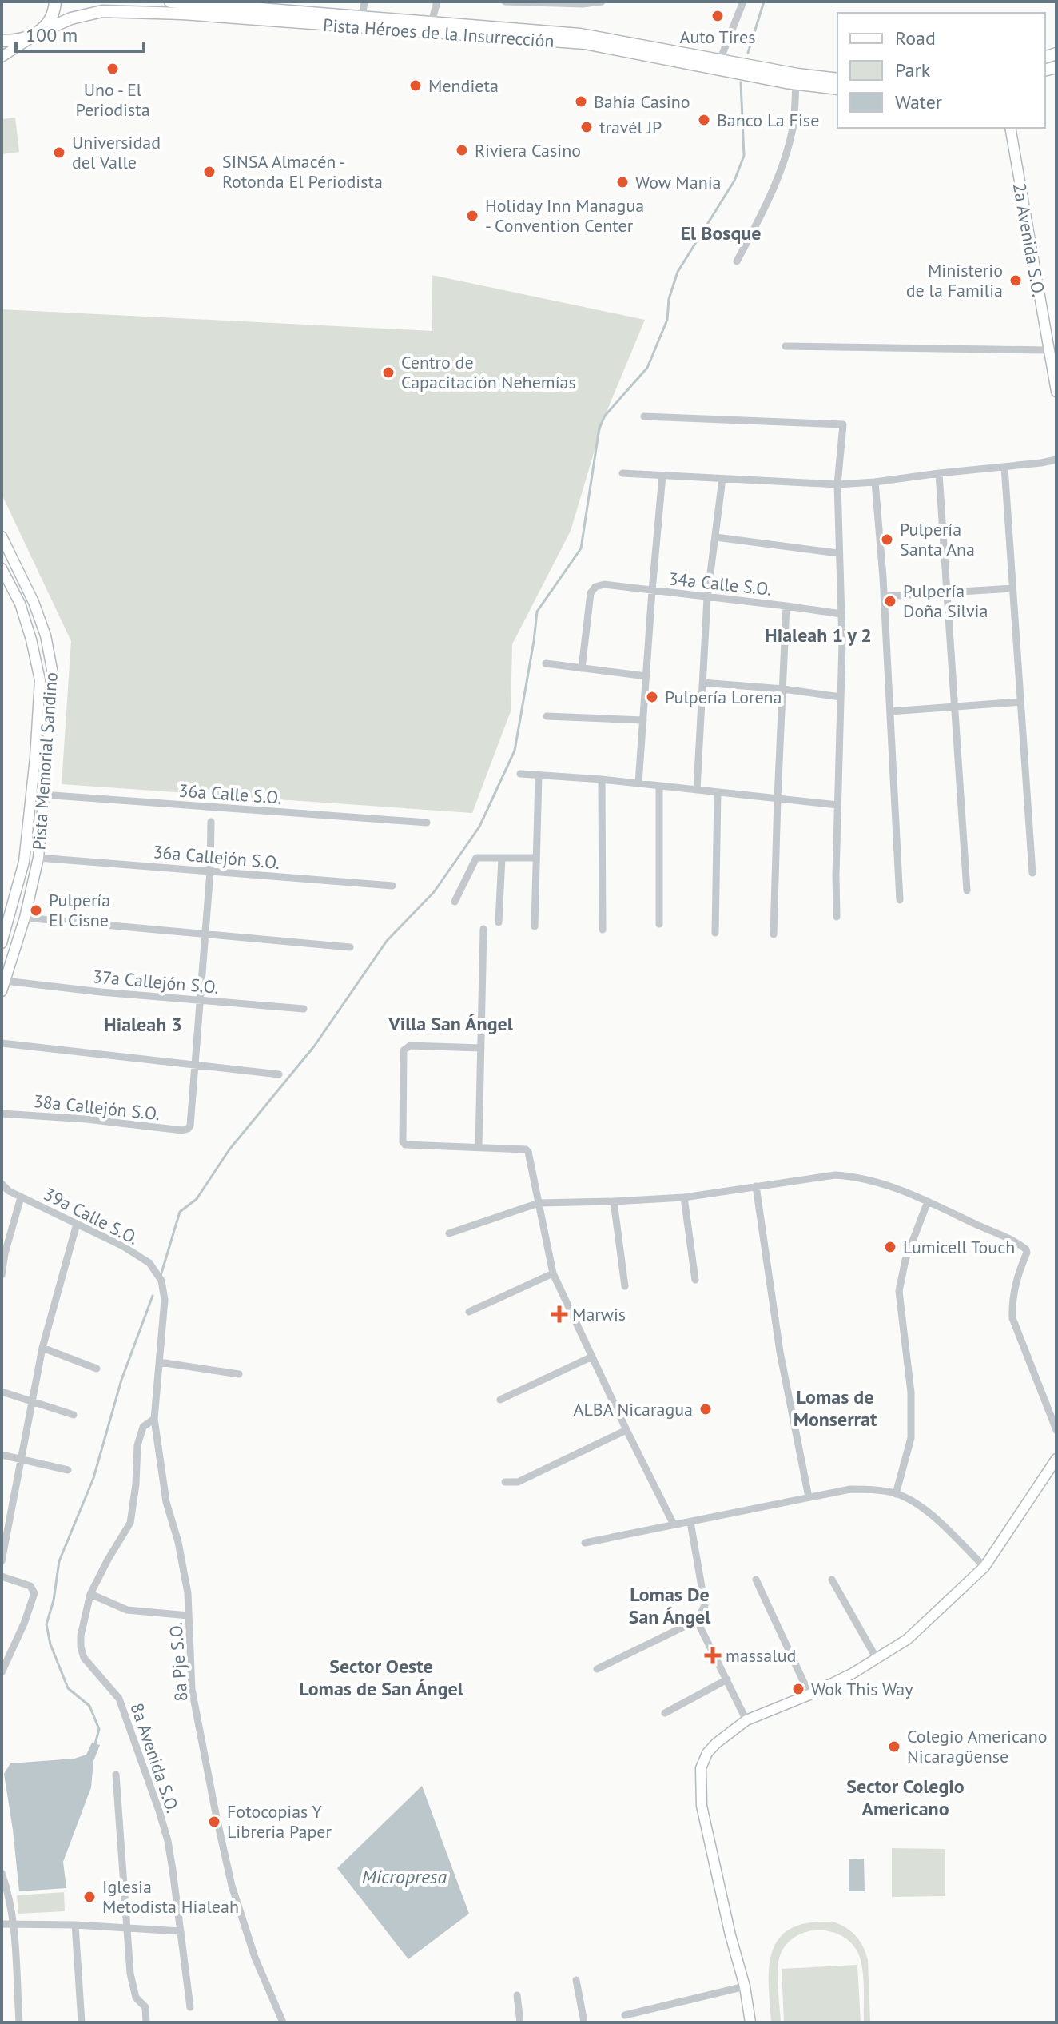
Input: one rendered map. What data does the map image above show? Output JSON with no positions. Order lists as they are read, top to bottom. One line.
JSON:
{"streets":{"main road":["Pista Héroes de la Insurrección"],"street":["2a Avenida S.O.","34a Calle S.O.","Pista Memorial Sandino","36a Calle S.O.","36a Callejón S.O.","37a Callejón S.O.","38a Callejón S.O.","39a Calle S.O.","8a Pje S.O.","8a Avenida S.O."]},"crossings":[["Pista Memorial Sandino","36a Calle S.O."],["Pista Memorial Sandino","36a Callejón S.O."],["Pista Memorial Sandino","37a Callejón S.O."],["39a Calle S.O.","8a Avenida S.O."],["8a Pje S.O.","8a Avenida S.O."]],"districts":["El Bosque","Hialeah 1 y 2","Villa San Ángel","Hialeah 3","Lomas de Monserrat","Lomas De San Ángel","Sector Oeste Lomas de San Ángel","Sector Colegio Americano"],"water":["Micropresa"],"places":{"other":["Auto Tires","Uno - El Periodista","Mendieta","Bahía Casino","Banco La Fise","travél JP","Riviera Casino","Universidad del Valle","SINSA Almacén - Rotonda El Periodista","Wow Manía","Holiday Inn Managua - Convention Center","Ministerio de la Familia","Centro de Capacitación Nehemías","Pulpería Santa Ana","Pulpería Doña Silvia","Pulpería Lorena","Pulpería El Cisne","Lumicell Touch","ALBA Nicaragua","Wok This Way","Colegio Americano Nicaragüense","Fotocopias Y Libreria Paper","Iglesia Metodista Hialeah"],"health":["Marwis","massalud"]},"legend":["Road","Park","Water"],"scale_bar":"100 m"}
